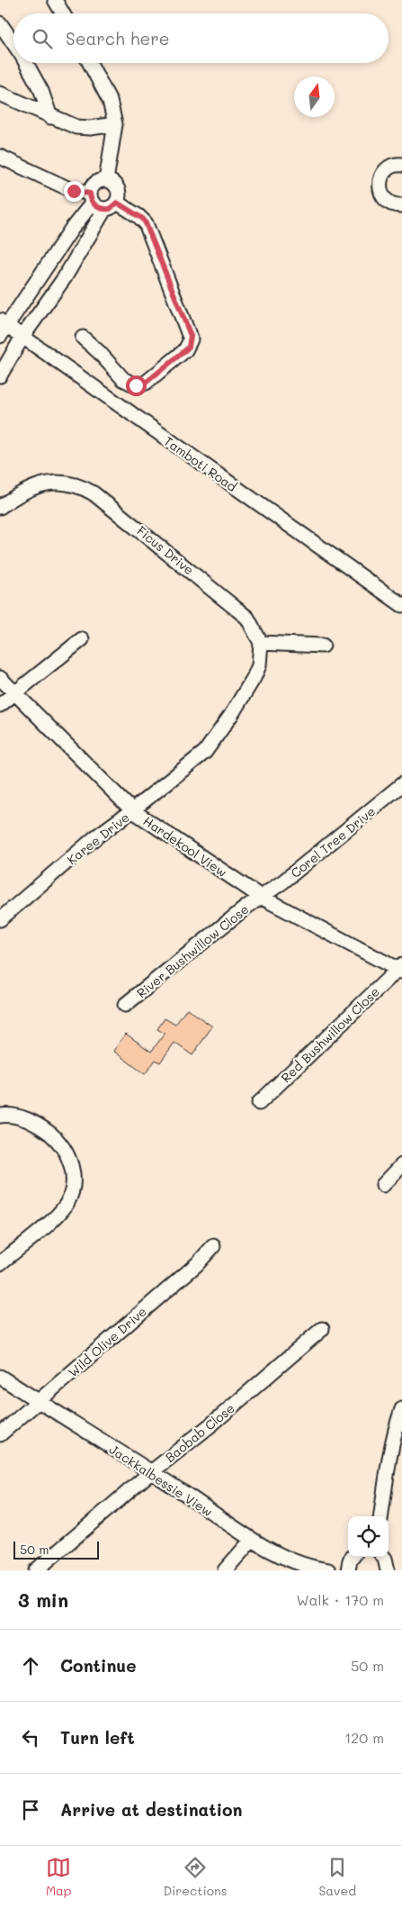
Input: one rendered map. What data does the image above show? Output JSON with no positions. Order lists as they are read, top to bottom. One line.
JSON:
{"streets":{"street":["Tamboti Road","Ficus Drive","Karee Drive","Corel Tree Drive","Hardekool View","River Bushwillow Close","Red Bushwillow Close","Wild Olive Drive","Baobab Close","Jackkalbessie View"]},"crossings":[["Ficus Drive","Karee Drive"],["Karee Drive","Hardekool View"],["Corel Tree Drive","Hardekool View"],["Corel Tree Drive","River Bushwillow Close"],["Hardekool View","River Bushwillow Close"],["Hardekool View","Red Bushwillow Close"],["Wild Olive Drive","Jackkalbessie View"],["Baobab Close","Jackkalbessie View"]],"scale_bar":"50 m","north":"top","page":{"search":"Search here","scale":"50 m","heading":["3 min","Walk · 170 m"],"list":[["Continue","50 m"],["Turn left","120 m"],"Arrive at destination"],"nav":["Map","Directions","Saved"]}}
